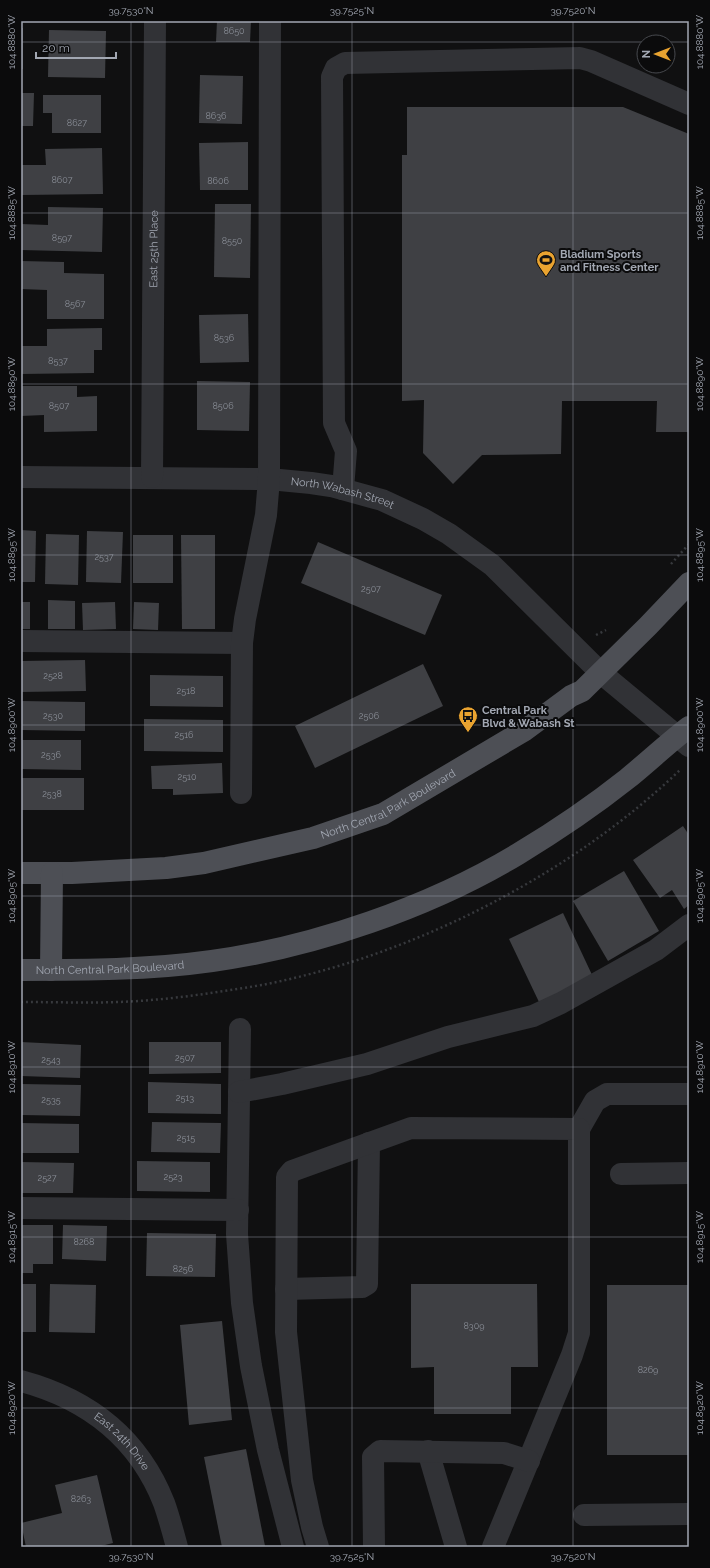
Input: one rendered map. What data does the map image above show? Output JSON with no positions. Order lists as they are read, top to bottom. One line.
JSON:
{"streets":{"main road":["North Central Park Boulevard"],"street":["East 25th Place","North Wabash Street","East 24th Drive"]},"crossings":[["East 25th Place","North Wabash Street"],["North Wabash Street","North Central Park Boulevard"]],"places":{"sports":["Bladium Sports and Fitness Center"],"bus stop":["Central Park Blvd & Wabash St"]},"house_numbers":["8650","8636","8627","8607","8606","8597","8550","8567","8536","8537","8507","8506","2537","2507","2528","2518","2530","2506","2516","2536","2510","2538","2507","2543","2513","2535","2515","2523","2527","8268","8256","8309","8269","8263"],"scale_bar":"20 m","north":"left","coordinates":["39.7530°N","39.7525°N","39.7520°N","104.8880°W","104.8885°W","104.8890°W","104.8895°W","104.8900°W","104.8905°W","104.8910°W","104.8915°W","104.8920°W"]}
